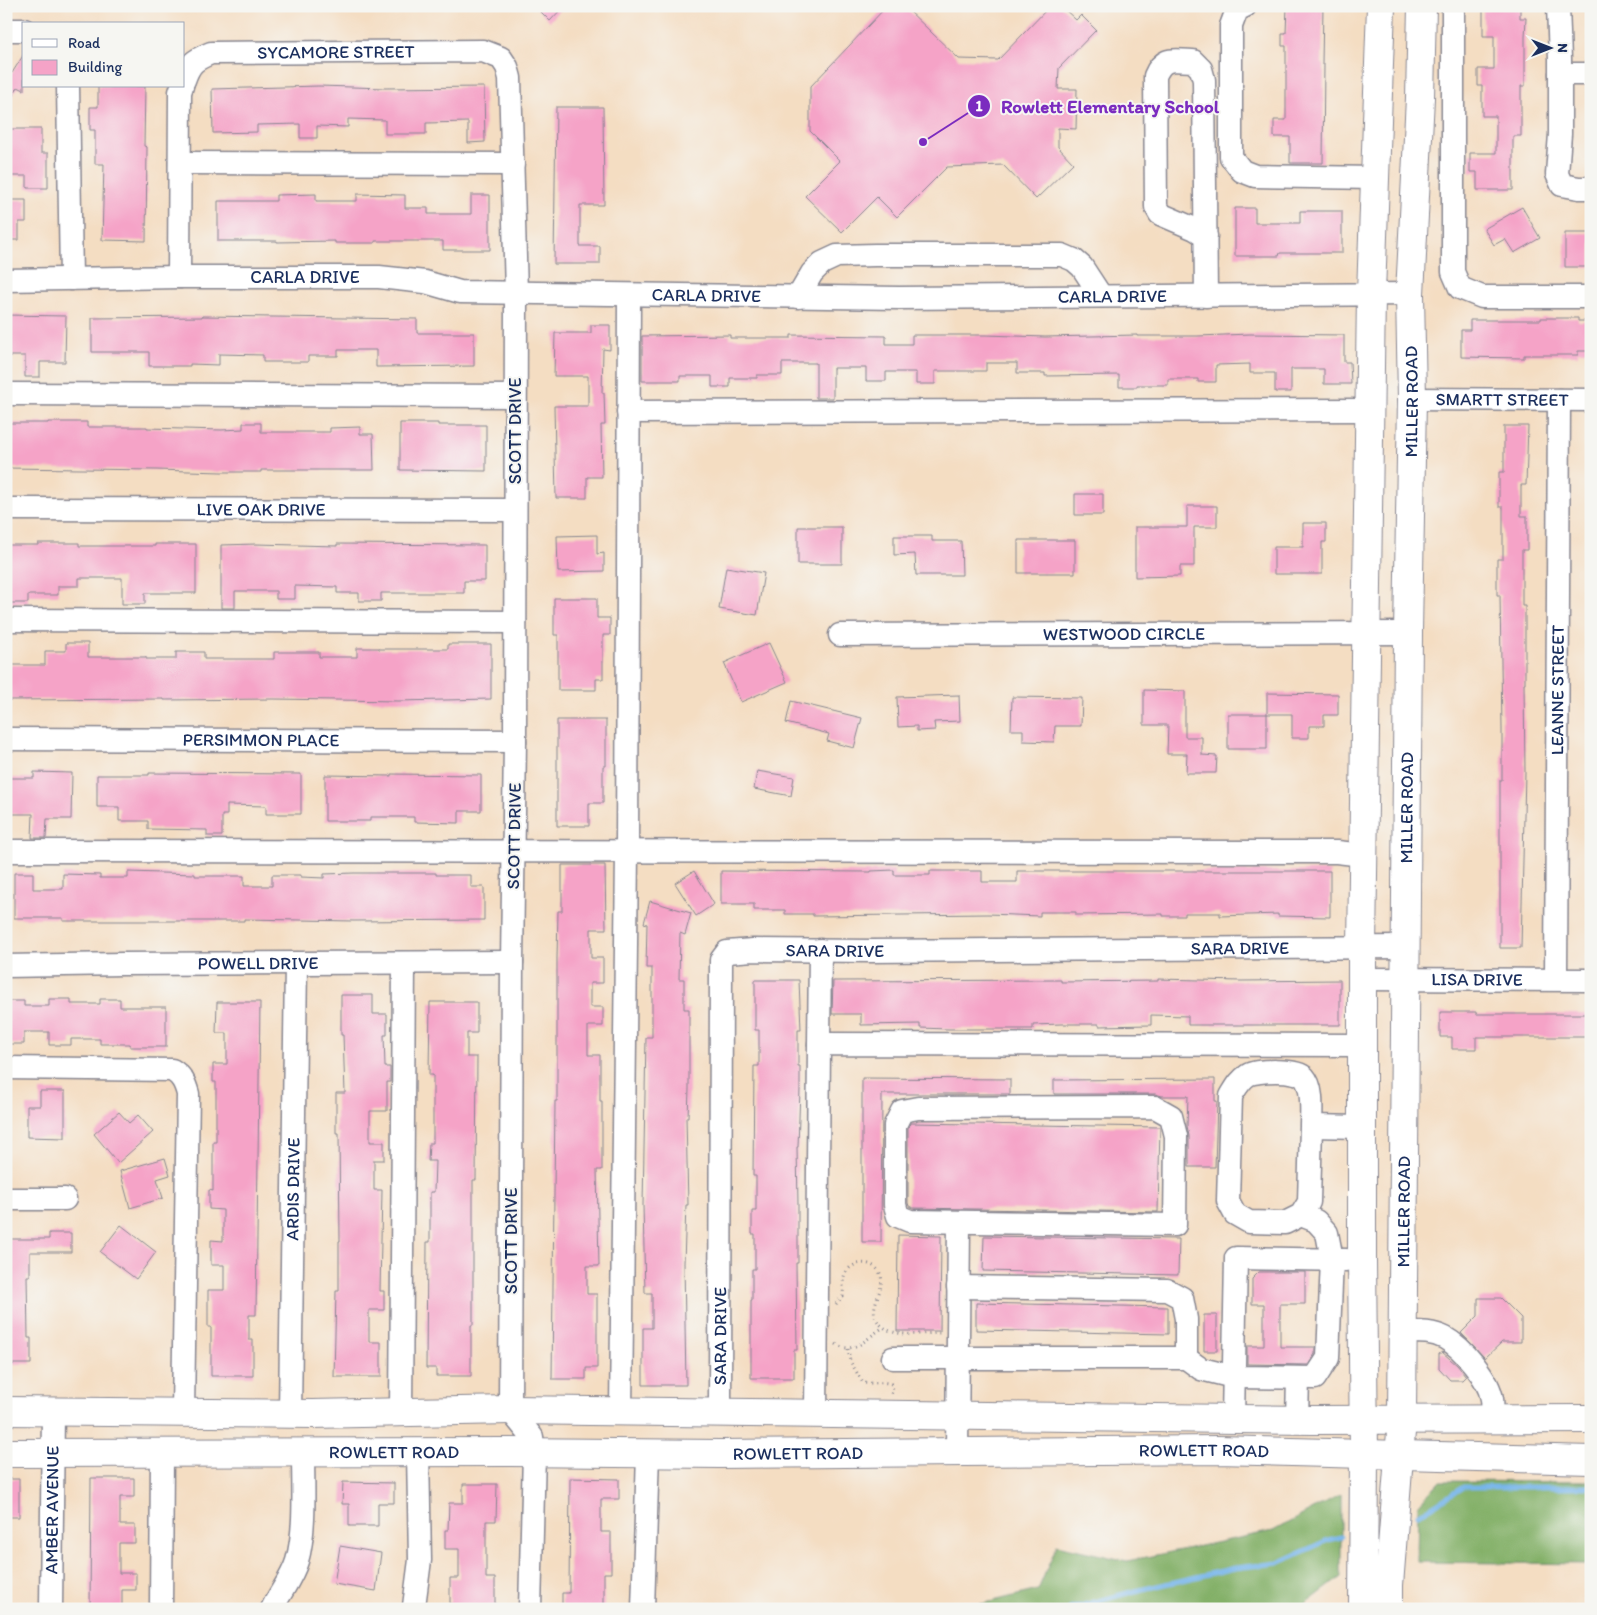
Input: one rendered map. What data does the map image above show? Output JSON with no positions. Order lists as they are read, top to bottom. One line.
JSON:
{"streets":{"main road":["MILLER ROAD","ROWLETT ROAD"],"street":["SYCAMORE STREET","CARLA DRIVE","SMARTT STREET","SCOTT DRIVE","LIVE OAK DRIVE","WESTWOOD CIRCLE","LEANNE STREET","PERSIMMON PLACE","SARA DRIVE","POWELL DRIVE","LISA DRIVE","ARDIS DRIVE","AMBER AVENUE"]},"crossings":[["SYCAMORE STREET","SCOTT DRIVE"],["CARLA DRIVE","MILLER ROAD"],["CARLA DRIVE","SCOTT DRIVE"],["SMARTT STREET","MILLER ROAD"],["SMARTT STREET","LEANNE STREET"],["MILLER ROAD","WESTWOOD CIRCLE"],["MILLER ROAD","SARA DRIVE"],["MILLER ROAD","LISA DRIVE"],["MILLER ROAD","ROWLETT ROAD"],["SCOTT DRIVE","LIVE OAK DRIVE"],["SCOTT DRIVE","PERSIMMON PLACE"],["SCOTT DRIVE","POWELL DRIVE"],["SCOTT DRIVE","ROWLETT ROAD"],["LEANNE STREET","LISA DRIVE"],["SARA DRIVE","ROWLETT ROAD"],["POWELL DRIVE","ARDIS DRIVE"],["ARDIS DRIVE","ROWLETT ROAD"],["ROWLETT ROAD","AMBER AVENUE"]],"places":["Rowlett Elementary School"],"legend":["Road","Building"],"north":"right"}
